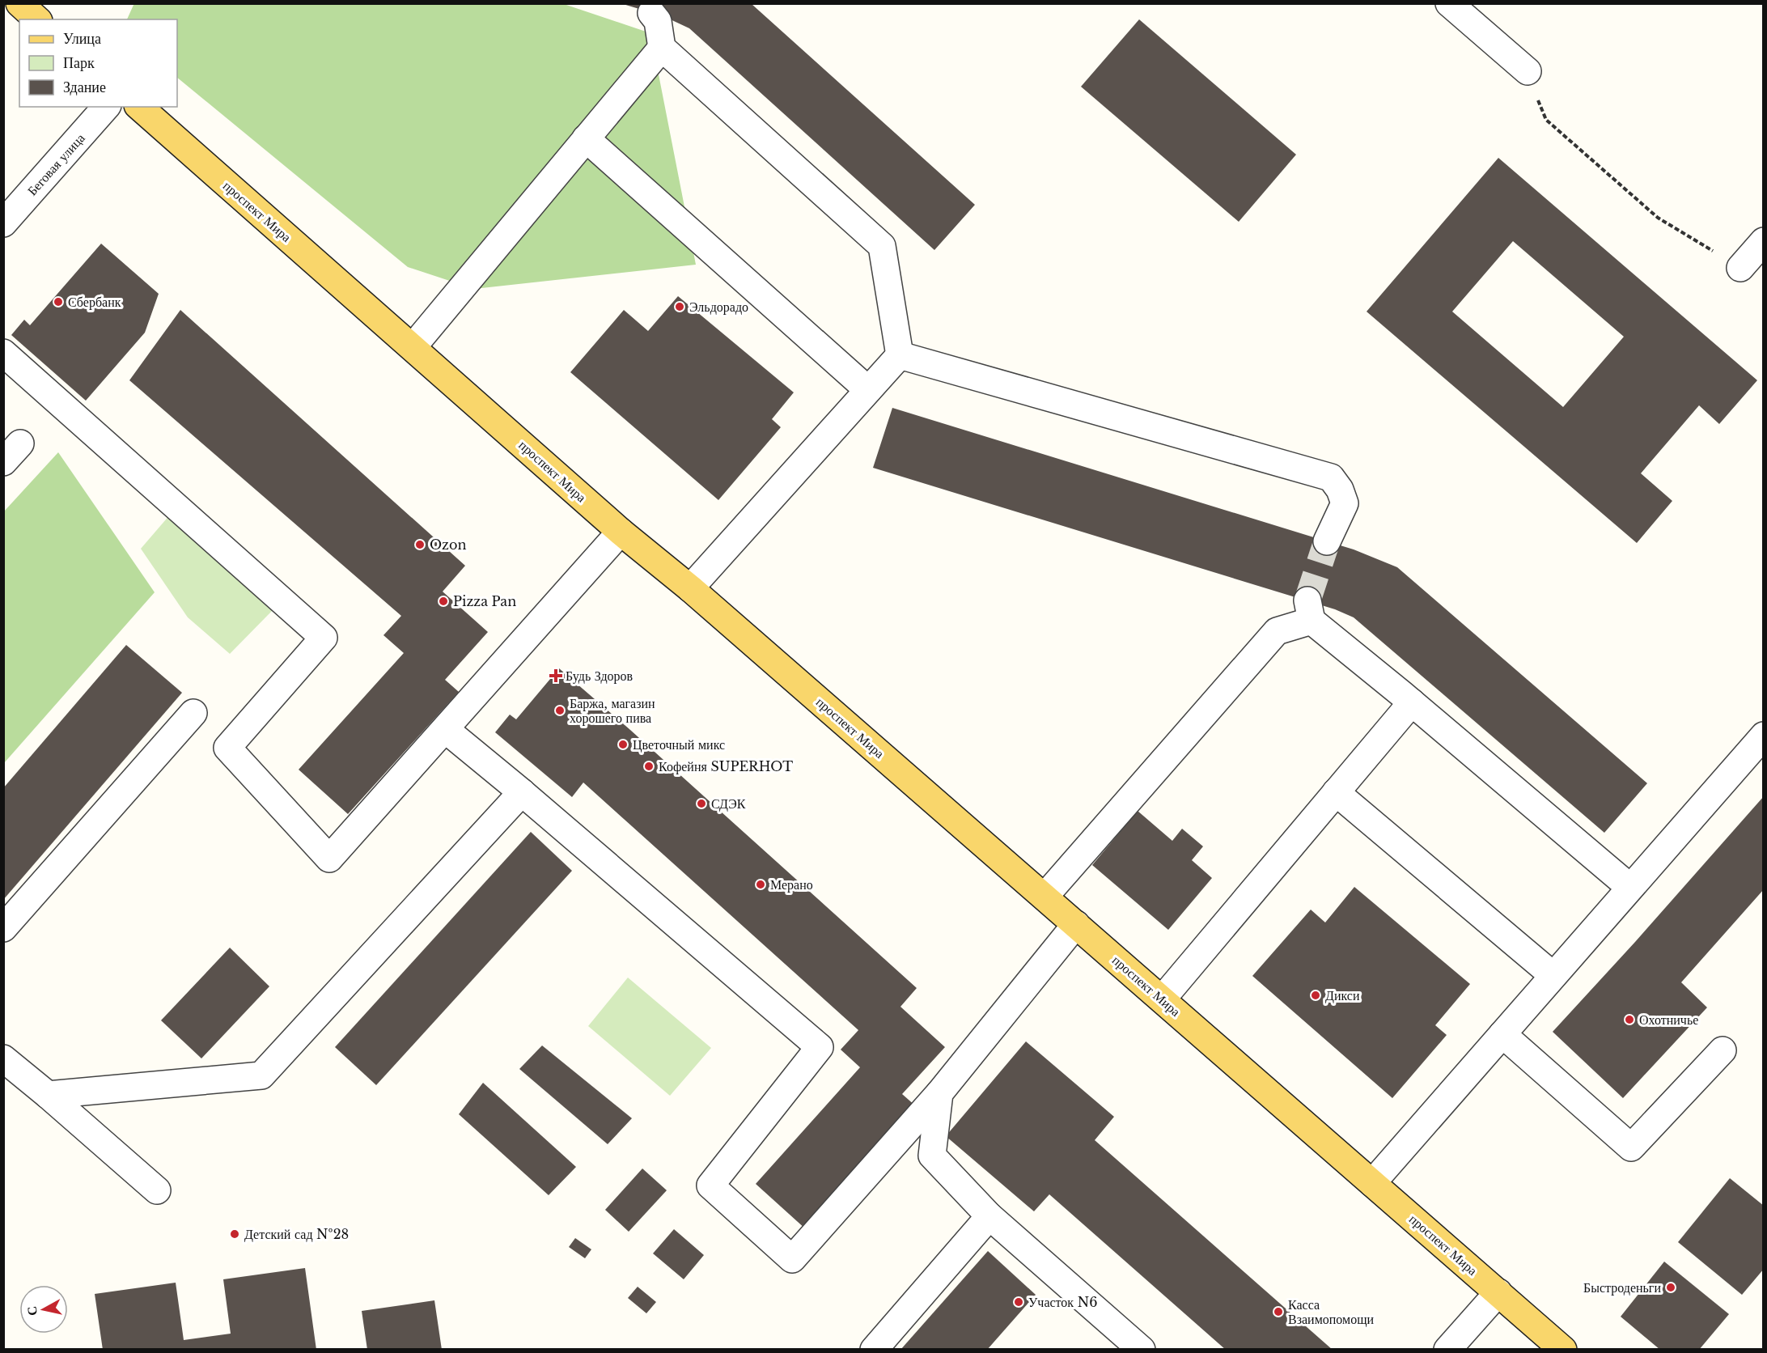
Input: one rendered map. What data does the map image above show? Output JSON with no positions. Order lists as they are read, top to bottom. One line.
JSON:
{"streets":{"main road":["проспект Мира"],"street":["Беговая улица"]},"places":{"other":["Сбербанк","Эльдорадо","Ozon","Pizza Pan","Баржа, магазин хорошего пива","Цветочный микс","Кофейня SUPERHOT","СДЭК","Мерано","Дикси","Охотничье","Детский сад №28","Быстроденьги","Участок N6","Касса Взаимопомощи"],"health":["Будь Здоров"]},"legend":["Улица","Парк","Здание"],"north":"left"}
